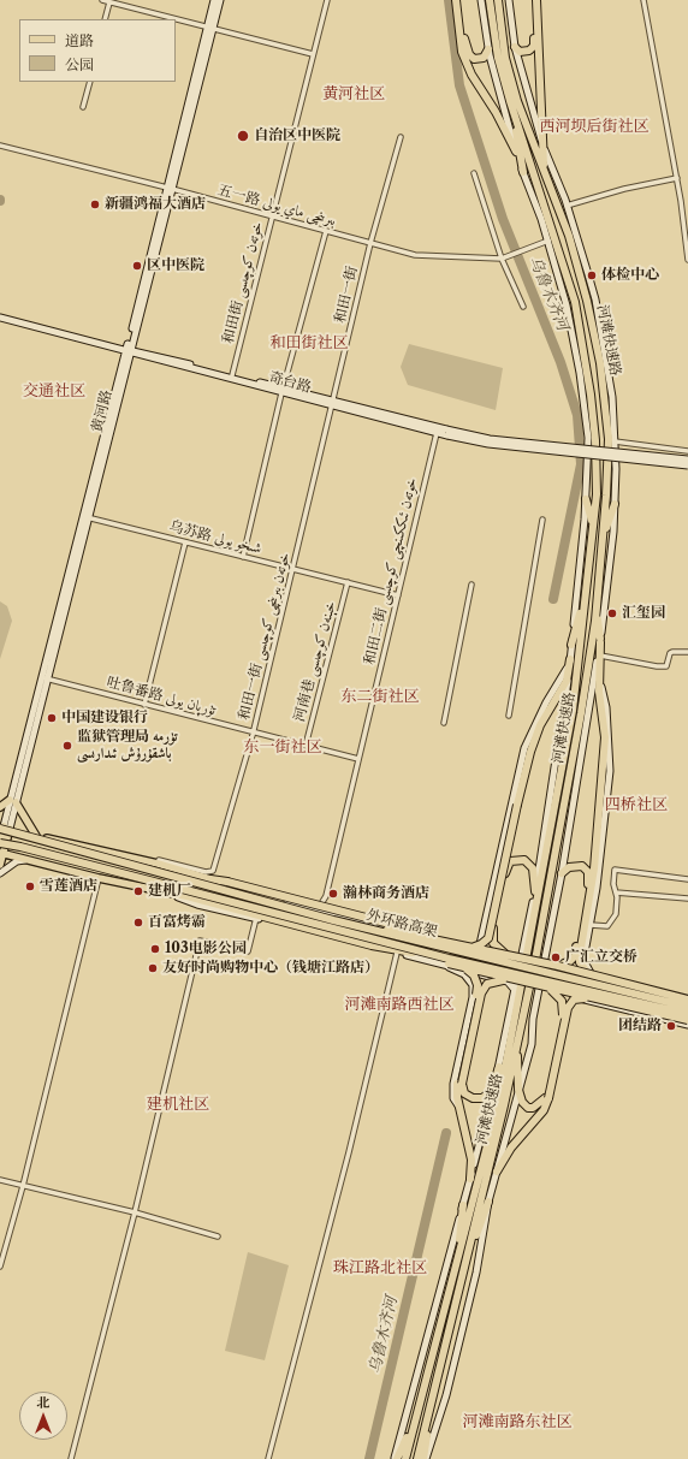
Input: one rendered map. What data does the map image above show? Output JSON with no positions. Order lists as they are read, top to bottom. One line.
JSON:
{"streets":{"highway":["河滩快速路","外环路高架"],"street":["五一路 بىرىنچى ماي يولى","和田街 خوتەن كوچىسى","和田一街","奇台路","黄河路","乌苏路 شىخو يولى","和田二街 خوتەن ئىككىنچى كوچىسى","和田一街 خوتەن بىرىنچى كوچىسى","河南巷 خېنەن كوچىسى","吐鲁番路 تۇرپان يولى"]},"crossings":[["五一路 بىرىنچى ماي يولى","和田街 خوتەن كوچىسى"],["五一路 بىرىنچى ماي يولى","和田一街"],["五一路 بىرىنچى ماي يولى","黄河路"],["和田街 خوتەن كوچىسى","奇台路"],["和田一街","奇台路"],["和田一街","和田一街 خوتەن بىرىنچى كوچىسى"],["奇台路","黄河路"],["奇台路","和田二街 خوتەن ئىككىنچى كوچىسى"],["奇台路","和田一街 خوتەن بىرىنچى كوچىسى"],["黄河路","乌苏路 شىخو يولى"],["黄河路","吐鲁番路 تۇرپان يولى"],["黄河路","外环路高架"],["乌苏路 شىخو يولى","和田二街 خوتەن ئىككىنچى كوچىسى"],["乌苏路 شىخو يولى","和田一街 خوتەن بىرىنچى كوچىسى"],["乌苏路 شىخو يولى","河南巷 خېنەن كوچىسى"],["和田二街 خوتەن ئىككىنچى كوچىسى","吐鲁番路 تۇرپان يولى"],["和田一街 خوتەن بىرىنچى كوچىسى","吐鲁番路 تۇرپان يولى"],["河南巷 خېنەن كوچىسى","吐鲁番路 تۇرپان يولى"]],"districts":["黄河社区","西河坝后街社区","和田街社区","交通社区","东二街社区","东一街社区","四桥社区","河滩南路西社区","建机社区","珠江路北社区","河滩南路东社区"],"water":["乌鲁木齐河"],"places":["自治区中医院","新疆鸿福大酒店","区中医院","体检中心","汇玺园","中国建设银行","监狱管理局 تۈرمە باشقۇرۇش ئىدارىسى","雪莲酒店","建机厂","瀚林商务酒店","百富烤霸","103电影公园","广汇立交桥","友好时尚购物中心（钱塘江路店）","团结路"],"legend":["道路","公园"],"north":"top"}
